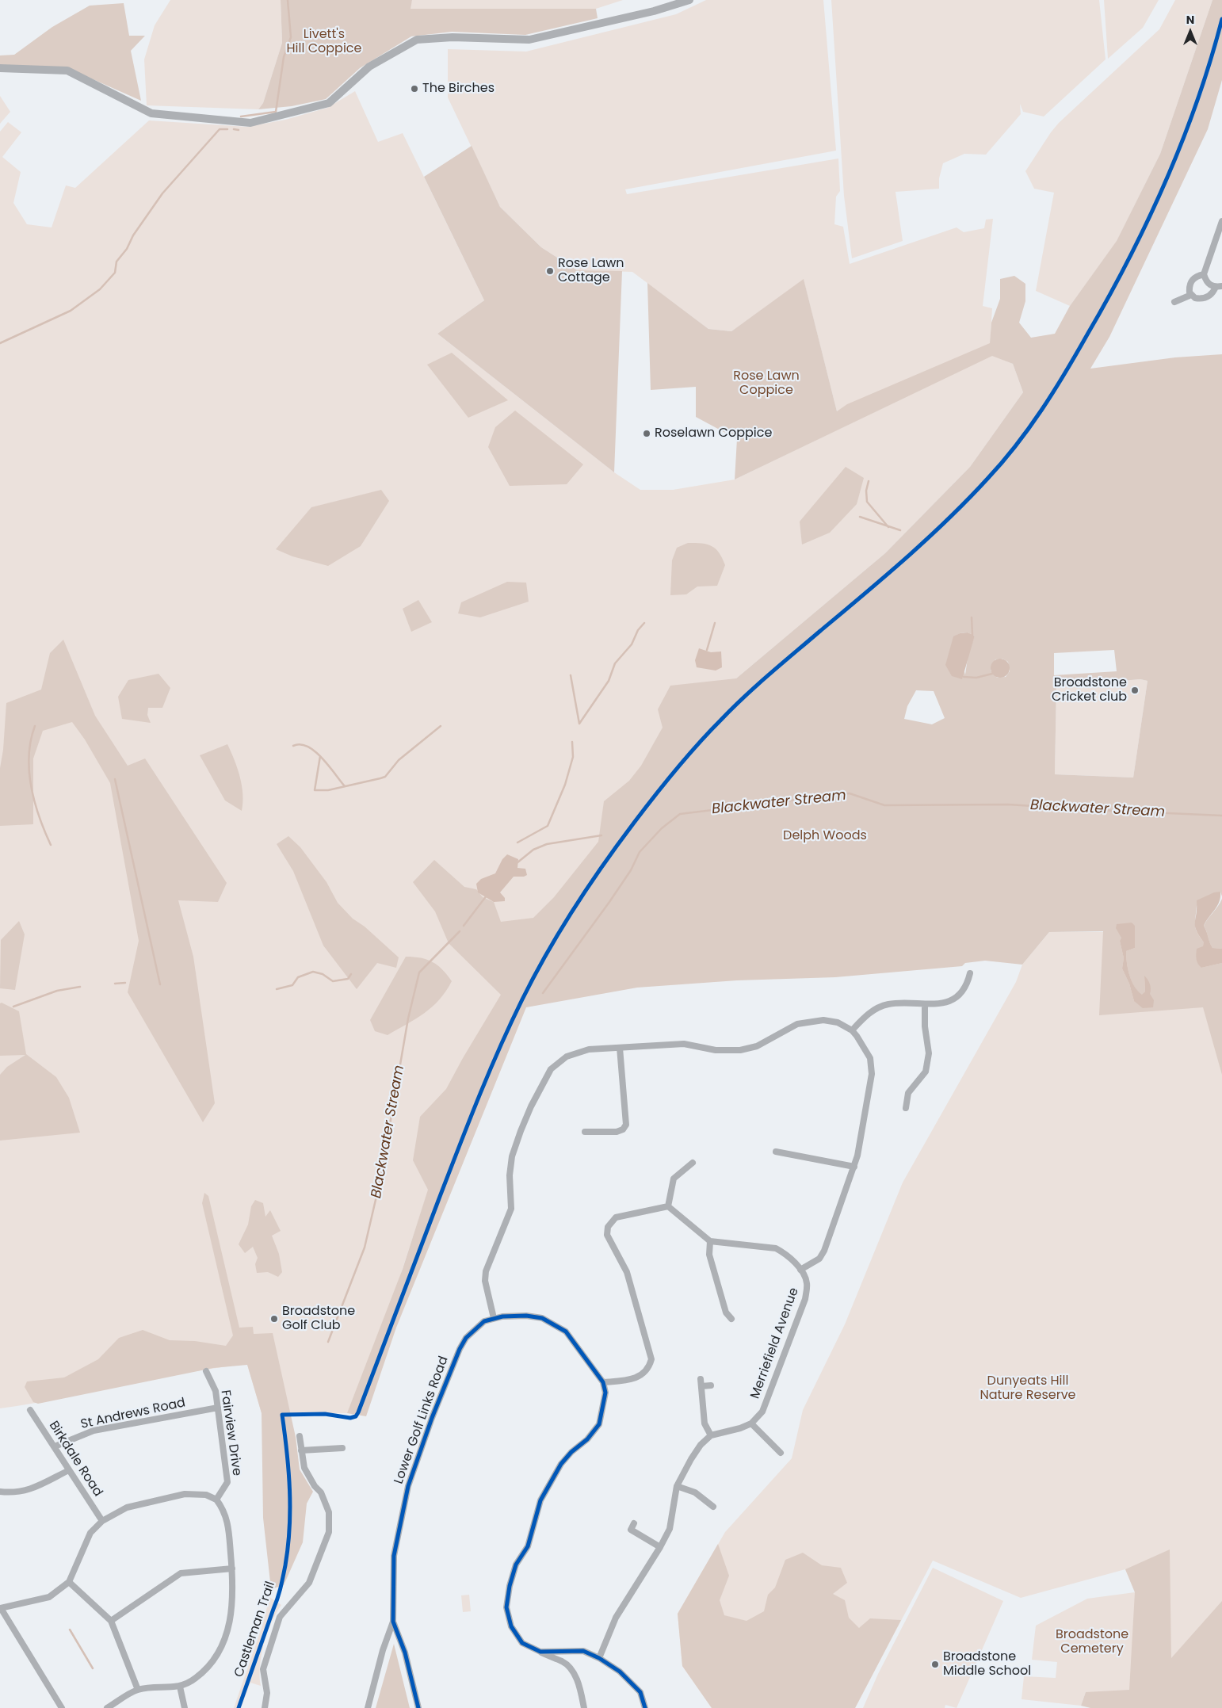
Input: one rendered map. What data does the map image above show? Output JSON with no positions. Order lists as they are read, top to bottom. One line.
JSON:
{"streets":{"street":["Merriefield Avenue","St Andrews Road","Lower Golf Links Road","Fairview Drive","Birkdale Road"],"cycle path":["Castleman Trail"]},"crossings":[["St Andrews Road","Fairview Drive"],["St Andrews Road","Birkdale Road"]],"water":["Blackwater Stream"],"parks":["Livett's Hill Coppice","Rose Lawn Coppice","Delph Woods","Dunyeats Hill Nature Reserve","Broadstone Cemetery"],"places":["The Birches","Rose Lawn Cottage","Roselawn Coppice","Broadstone Cricket club","Broadstone Golf Club","Broadstone Middle School"],"north":"top"}
